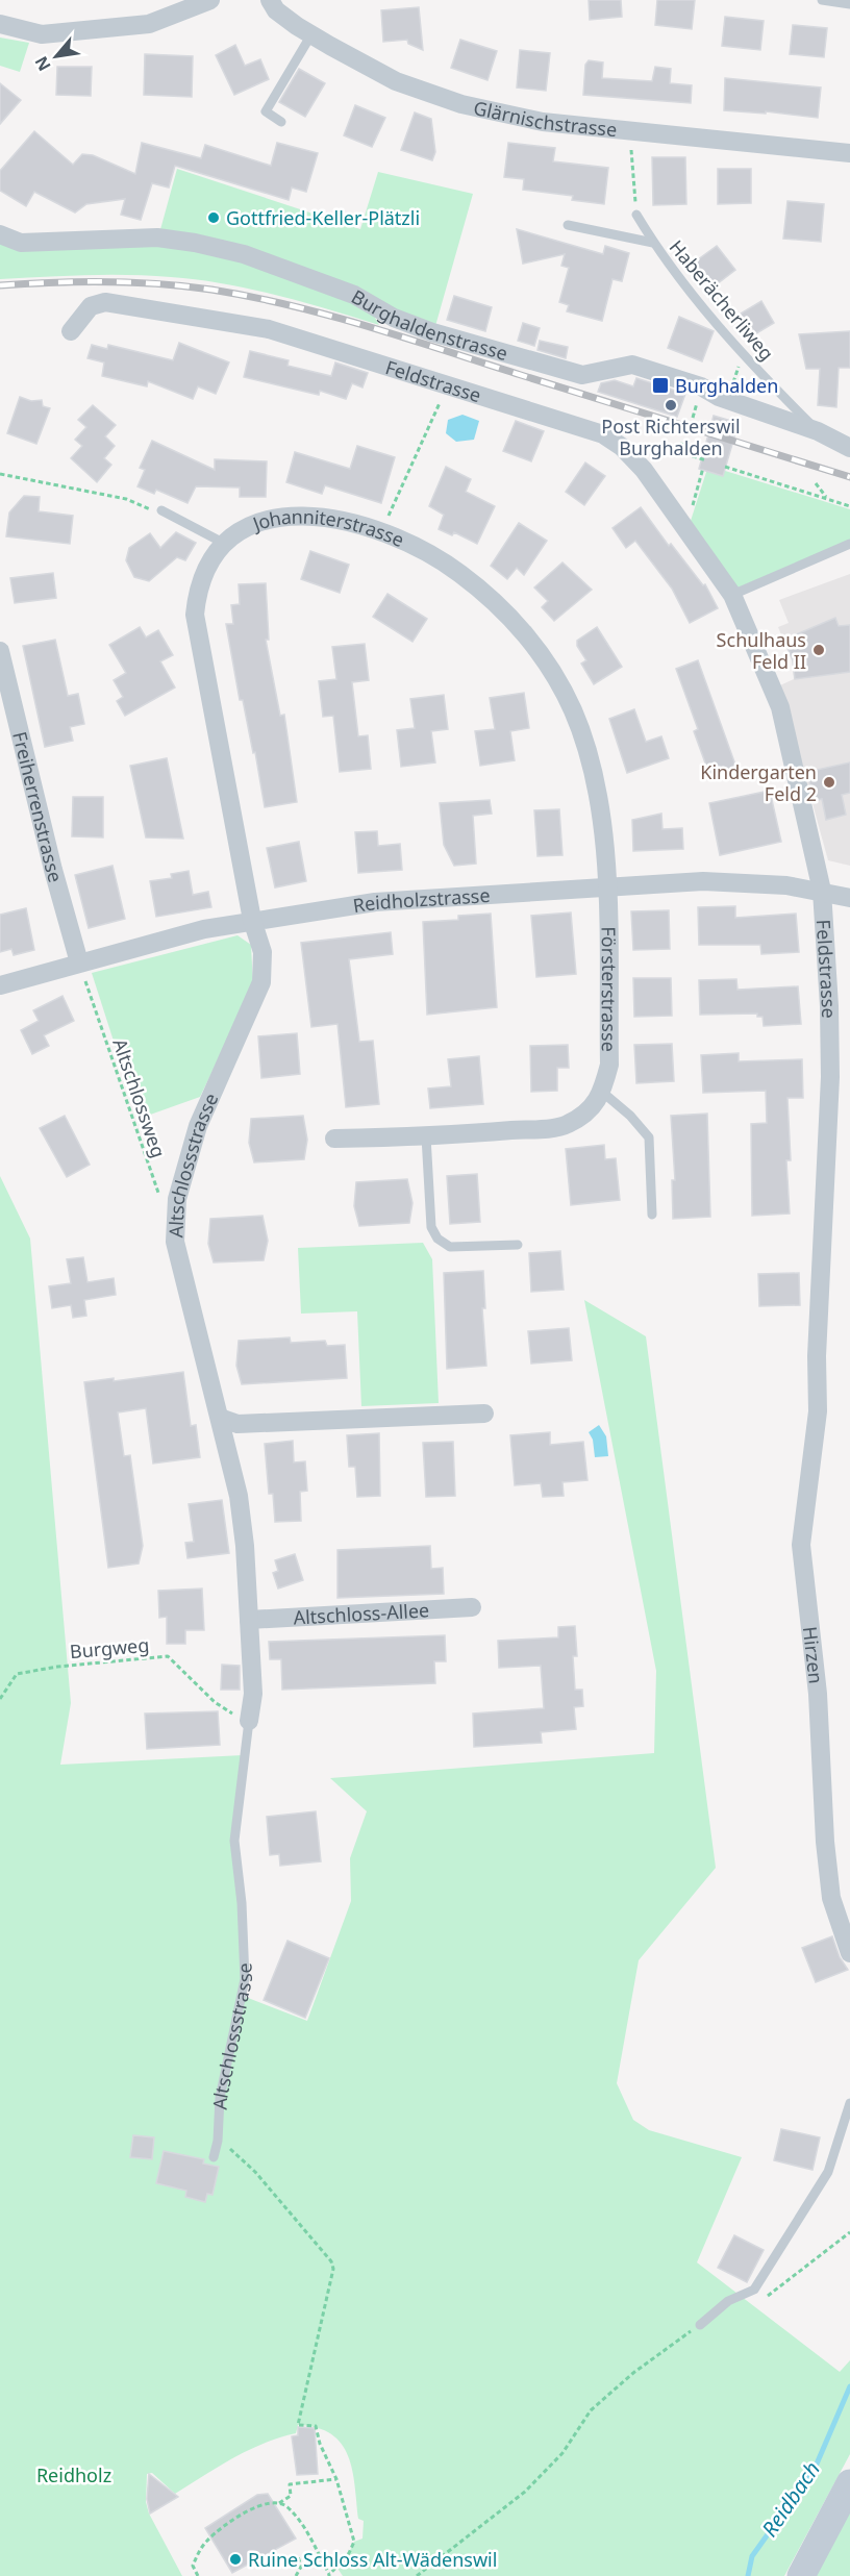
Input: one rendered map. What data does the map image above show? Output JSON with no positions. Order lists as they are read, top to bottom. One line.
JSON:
{"streets":{"street":["Glärnischstrasse","Burghaldenstrasse","Feldstrasse","Johanniterstrasse","Freiherrenstrasse","Reidholzstrasse","Försterstrasse","Altschlossstrasse","Altschloss-Allee","Hirzen"],"lane":["Haberächerliweg"],"path":["Altschlossweg","Burgweg"]},"crossings":[["Haberächerliweg","Burghaldenstrasse"],["Feldstrasse","Reidholzstrasse"],["Feldstrasse","Hirzen"],["Johanniterstrasse","Reidholzstrasse"],["Johanniterstrasse","Försterstrasse"],["Johanniterstrasse","Altschlossstrasse"],["Freiherrenstrasse","Reidholzstrasse"],["Freiherrenstrasse","Altschlossweg"],["Reidholzstrasse","Försterstrasse"],["Reidholzstrasse","Altschlossweg"],["Reidholzstrasse","Altschlossstrasse"],["Altschlossstrasse","Altschloss-Allee"],["Altschlossstrasse","Burgweg"]],"water":["Reidbach"],"parks":["Reidholz"],"places":{"other":["Gottfried-Keller-Plätzli","Post Richterswil Burghalden","Schulhaus Feld II","Kindergarten Feld 2","Ruine Schloss Alt-Wädenswil"],"transit":["Burghalden"]},"north":"bottom left"}
